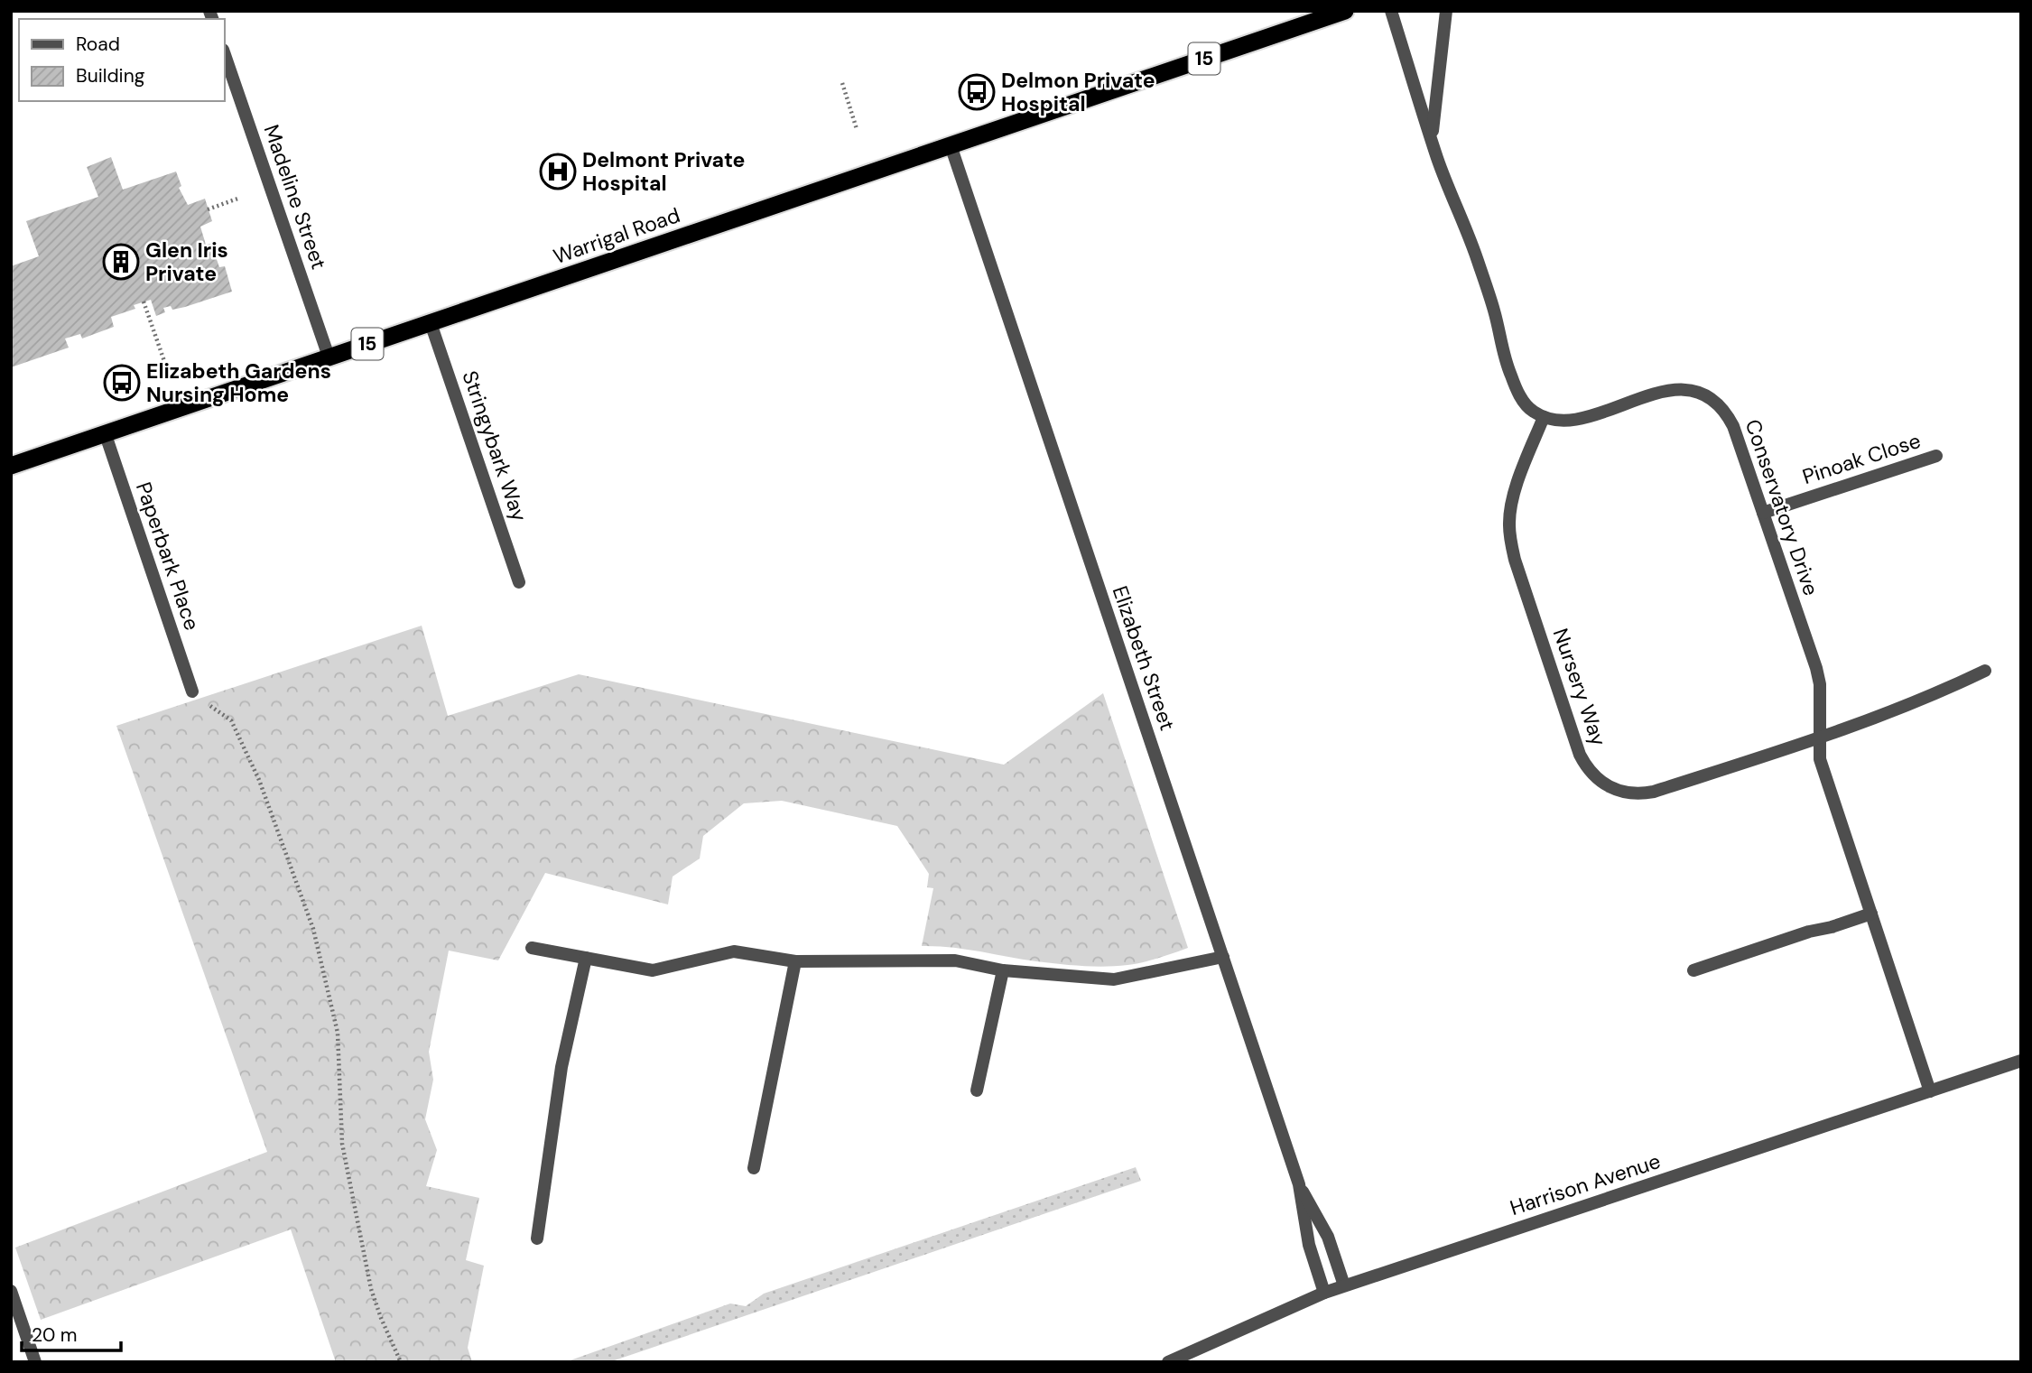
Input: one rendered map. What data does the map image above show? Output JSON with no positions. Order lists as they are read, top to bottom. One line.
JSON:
{"streets":{"highway":["15","Warrigal Road"],"street":["Madeline Street","Stringybark Way","Pinoak Close","Conservatory Drive","Paperbark Place","Elizabeth Street","Nursery Way","Harrison Avenue"]},"crossings":[["Madeline Street","Warrigal Road"],["Warrigal Road","Stringybark Way"],["Warrigal Road","Paperbark Place"],["Warrigal Road","Elizabeth Street"],["Pinoak Close","Conservatory Drive"],["Conservatory Drive","Nursery Way"],["Conservatory Drive","Harrison Avenue"],["Elizabeth Street","Harrison Avenue"]],"places":{"bus stop":["Delmon Private Hospital","Elizabeth Gardens Nursing Home"],"hospital":["Delmont Private Hospital"],"building":["Glen Iris Private"]},"legend":["Road","Building"],"scale_bar":"20 m"}
